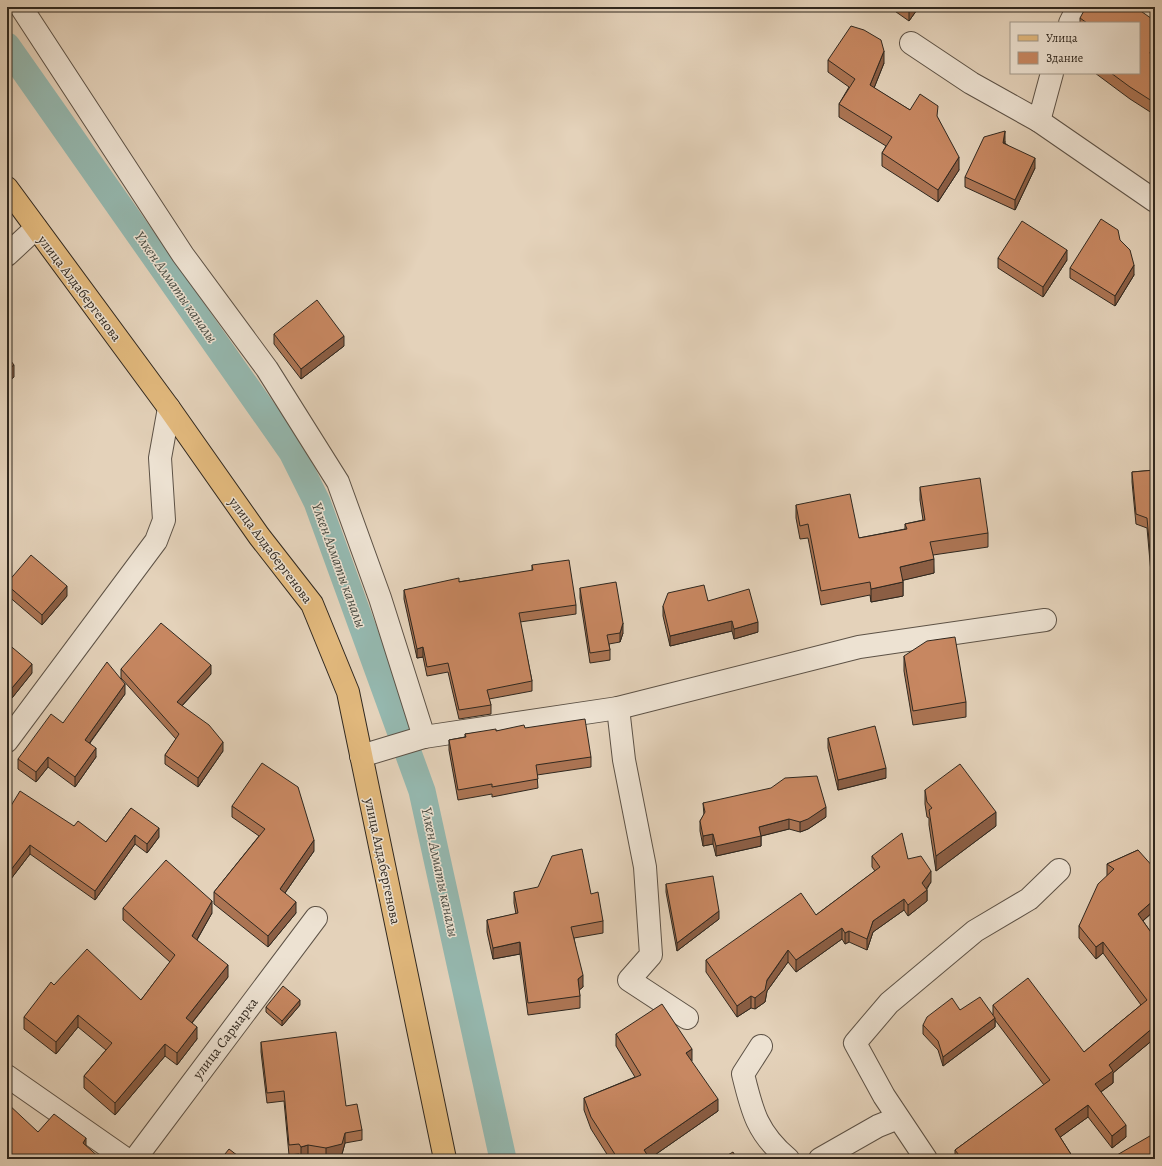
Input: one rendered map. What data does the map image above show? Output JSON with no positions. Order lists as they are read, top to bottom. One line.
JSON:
{"streets":{"main road":["улица Алдабергенова"],"street":["улица Сарыарка"]},"water":["Үлкен Алматы каналы"],"legend":["Улица","Здание"]}
